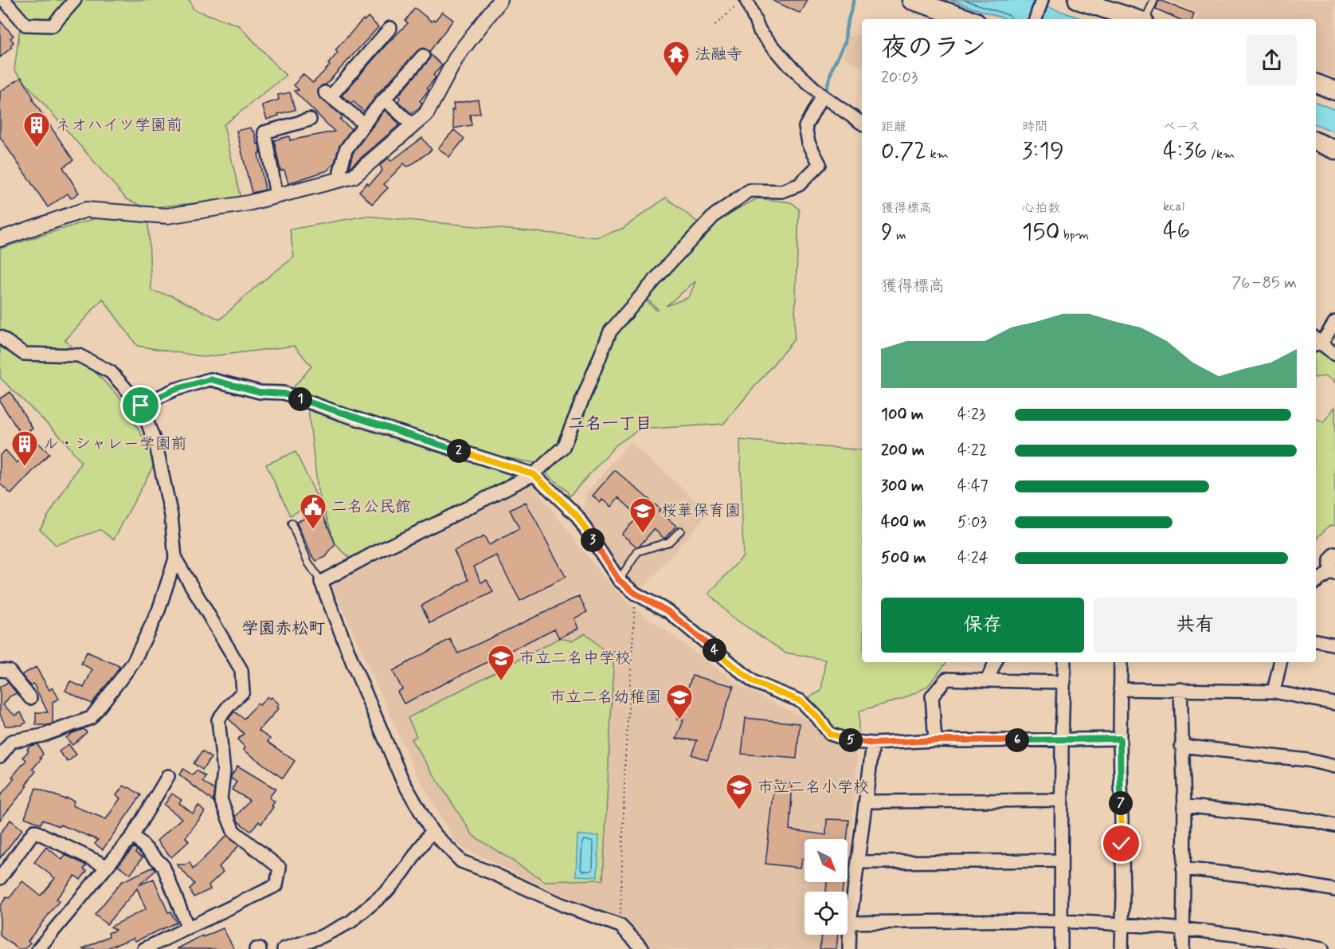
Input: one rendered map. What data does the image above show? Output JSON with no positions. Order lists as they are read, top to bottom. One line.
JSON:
{"districts":["二名一丁目","学園赤松町"],"places":{"temple":["法融寺"],"building":["ネオハイツ学園前","ル・シャレー学園前"],"public building":["二名公民館"],"school or university":["桜華保育園","市立二名中学校","市立二名幼稚園","市立二名小学校"]},"north":"bottom right","page":{"heading":["夜のラン","20:03"],"stats":[["距離","0.72 km"],["時間","3:19"],["ペース","4:36 /km"],["獲得標高","9 m"],["心拍数","150 bpm"],["kcal","46"]],"chart":["獲得標高","76–85 m"],"pins":["1","2","3","4","5","6","7"],"list":[{"name":"100 m","note":"4:23"},{"name":"200 m","note":"4:22"},{"name":"300 m","note":"4:47"},{"name":"400 m","note":"5:03"},{"name":"500 m","note":"4:24"}],"buttons":["保存","共有"]}}
